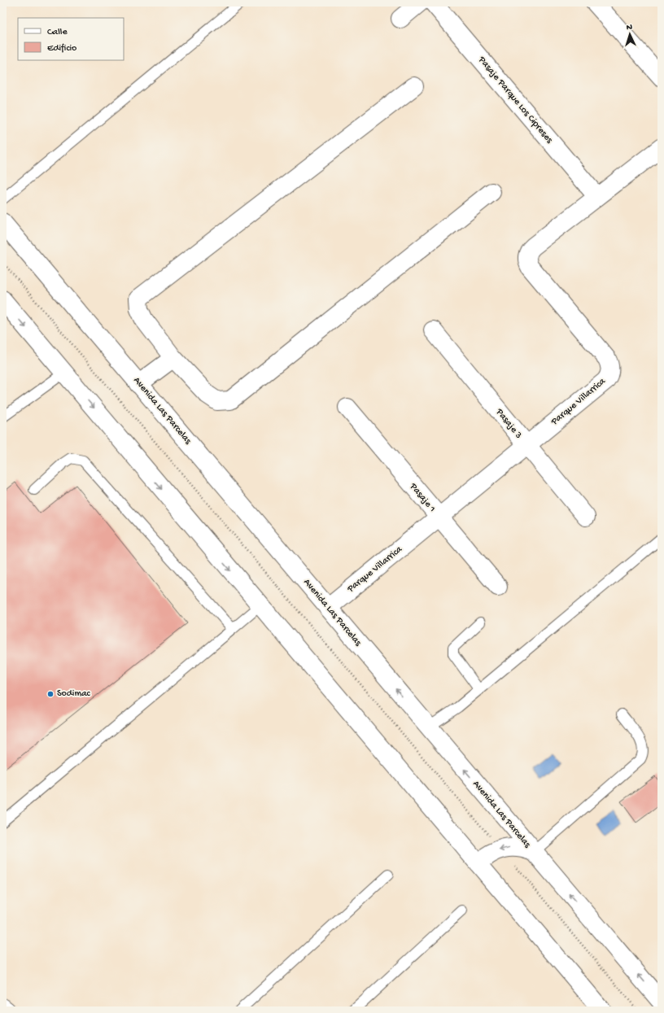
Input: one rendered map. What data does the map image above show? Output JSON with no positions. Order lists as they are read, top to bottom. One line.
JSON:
{"streets":{"street":["Pasaje Parque Los Cipreses","Parque Villarrica","Avenida Las Parcelas","Pasaje 3","Pasaje 1"]},"crossings":[["Pasaje Parque Los Cipreses","Parque Villarrica"],["Parque Villarrica","Avenida Las Parcelas"],["Parque Villarrica","Pasaje 3"],["Parque Villarrica","Pasaje 1"]],"places":["Sodimac"],"legend":["Calle","Edificio"],"north":"top"}
